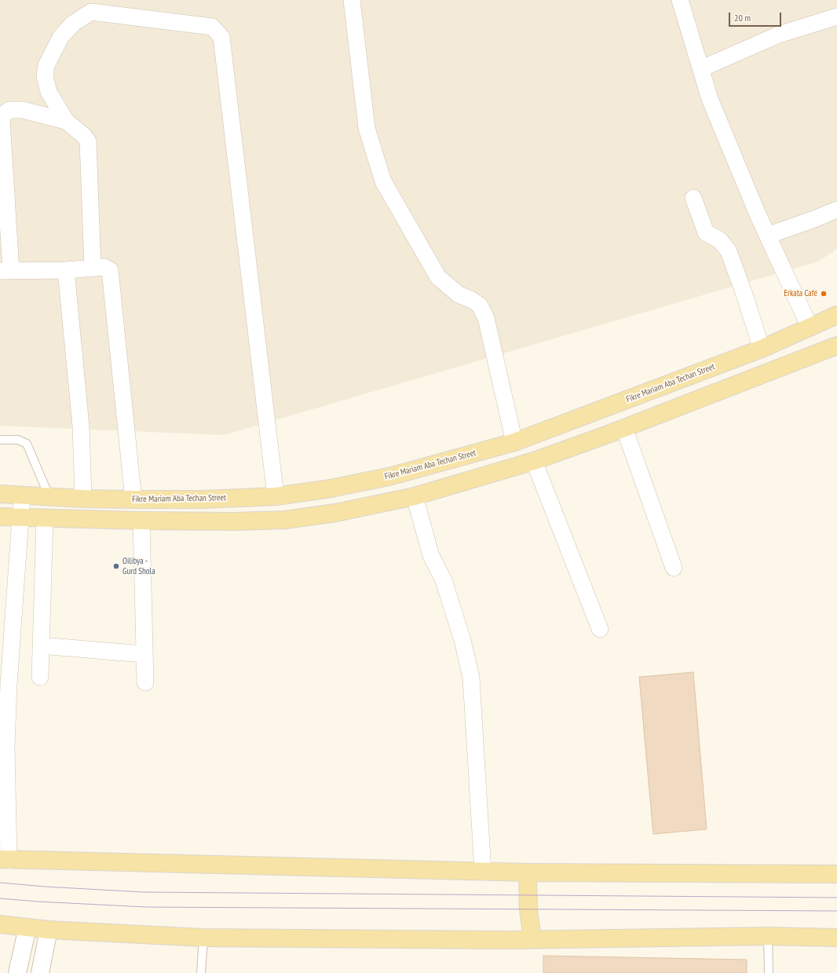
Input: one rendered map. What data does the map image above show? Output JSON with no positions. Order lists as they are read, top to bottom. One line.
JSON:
{"streets":{"main road":["Fikre Mariam Aba Techan Street"]},"places":["Erkata Café","Oilibya - Gurd Shola"],"scale_bar":"20 m"}
